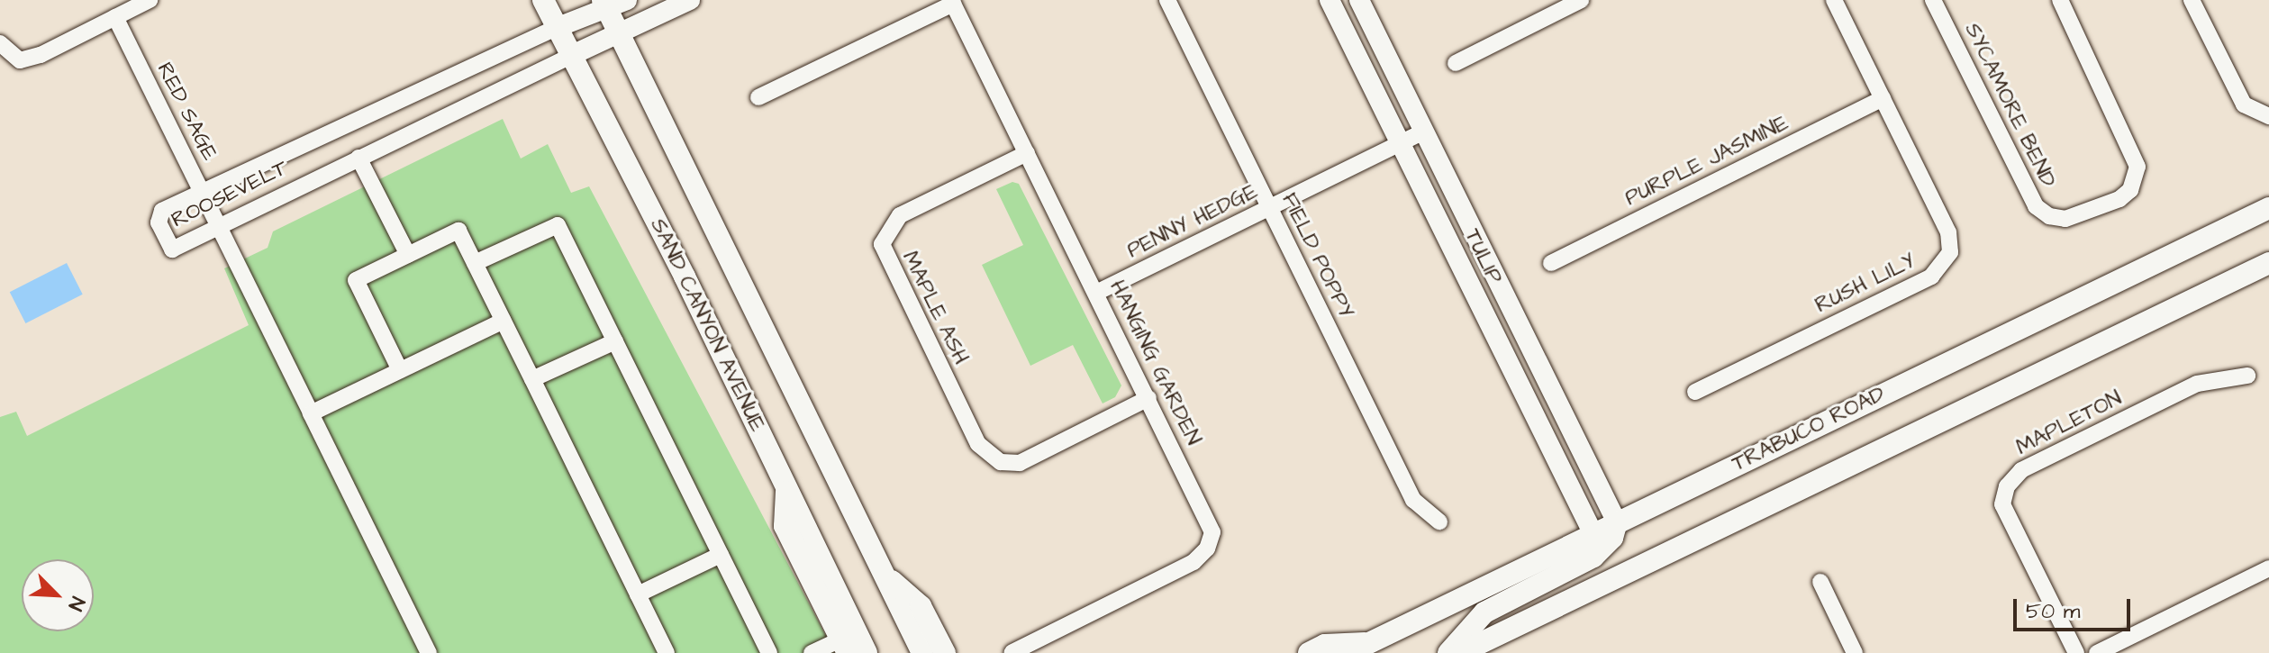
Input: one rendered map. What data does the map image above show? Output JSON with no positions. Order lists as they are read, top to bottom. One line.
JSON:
{"streets":{"main road":["SAND CANYON AVENUE","TRABUCO ROAD"],"street":["SYCAMORE BEND","RED SAGE","PURPLE JASMINE","ROOSEVELT","PENNY HEDGE","FIELD POPPY","TULIP","RUSH LILY","MAPLE ASH","HANGING GARDEN","MAPLETON"]},"crossings":[["RED SAGE","ROOSEVELT"],["PURPLE JASMINE","RUSH LILY"],["ROOSEVELT","SAND CANYON AVENUE"],["PENNY HEDGE","FIELD POPPY"],["PENNY HEDGE","TULIP"],["PENNY HEDGE","HANGING GARDEN"],["TULIP","TRABUCO ROAD"],["MAPLE ASH","HANGING GARDEN"]],"scale_bar":"50 m","north":"bottom right"}
